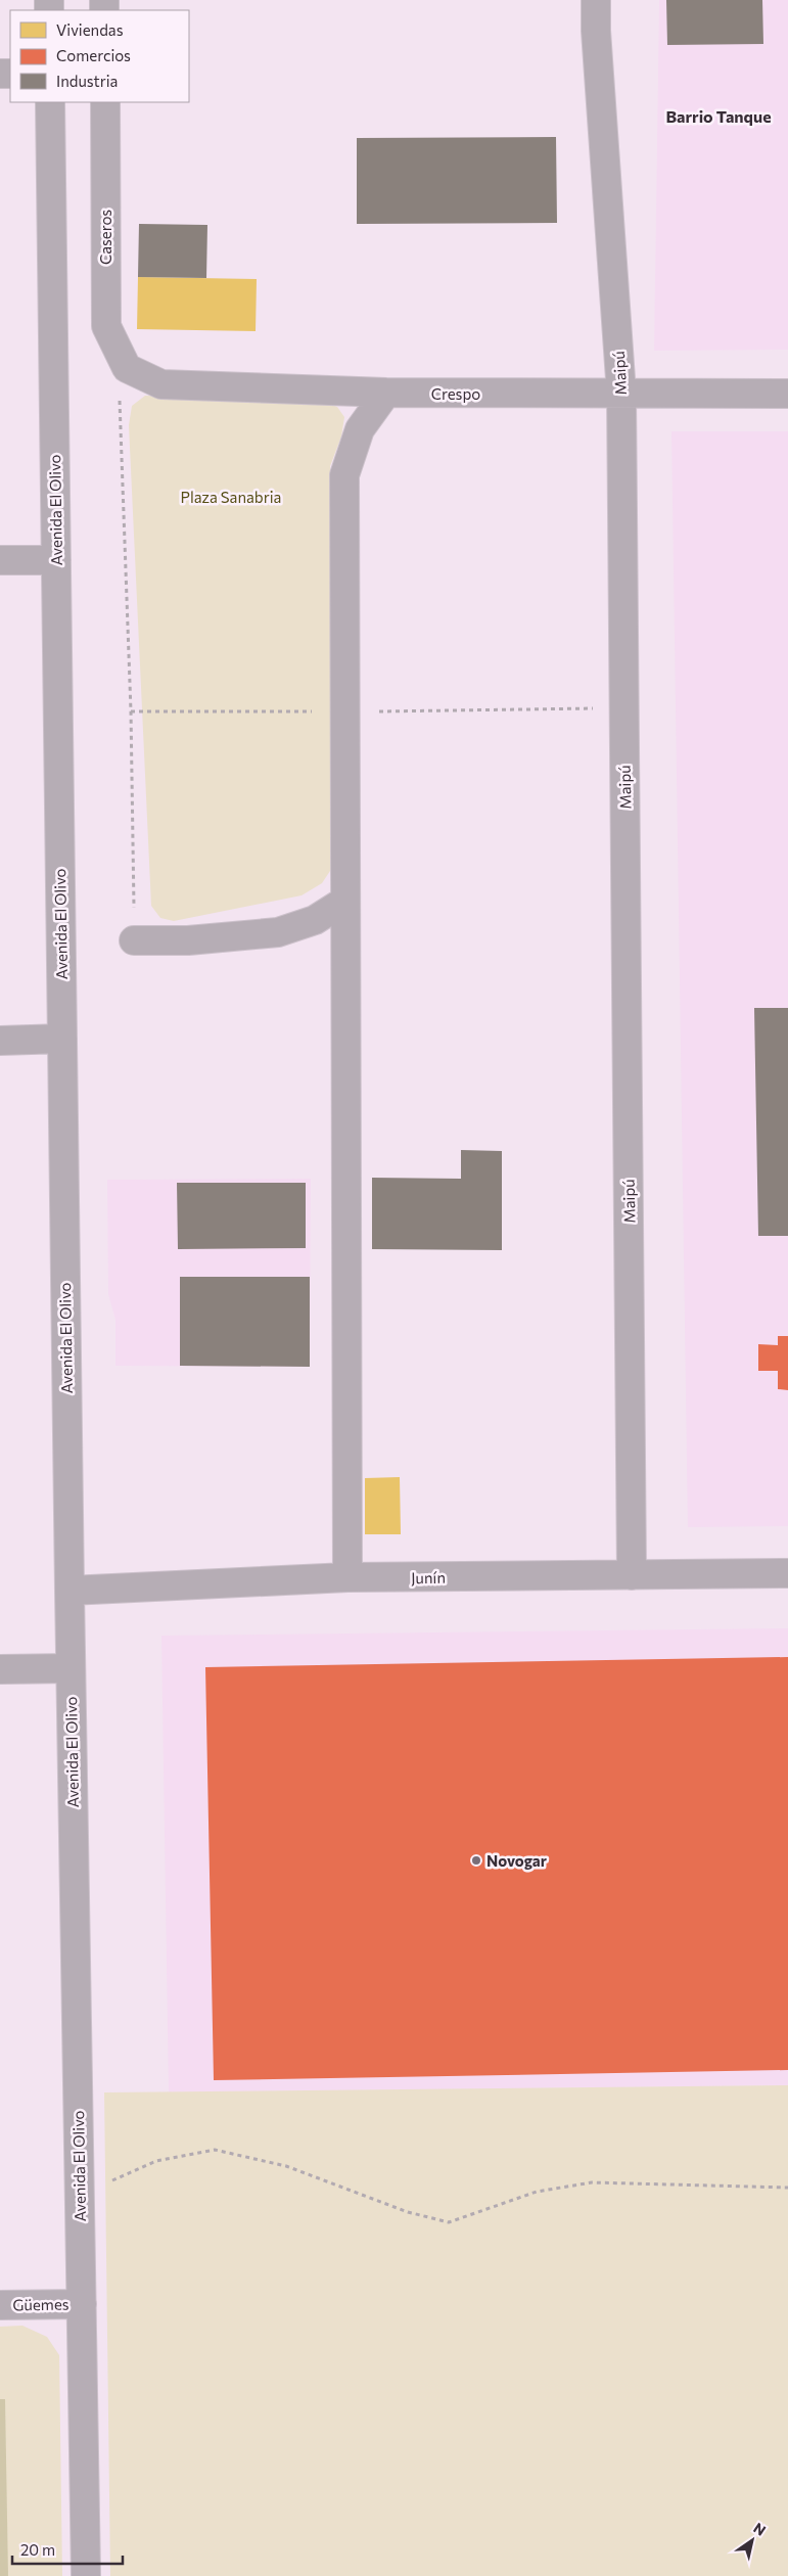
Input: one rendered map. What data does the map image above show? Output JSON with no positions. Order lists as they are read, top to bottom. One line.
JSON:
{"streets":{"street":["Caseros","Maipú","Crespo","Avenida El Olivo","Junín","Güemes"]},"crossings":[["Caseros","Crespo"],["Maipú","Crespo"],["Maipú","Junín"],["Avenida El Olivo","Junín"],["Avenida El Olivo","Güemes"]],"districts":["Barrio Tanque"],"parks":["Plaza Sanabria"],"places":["Novogar"],"legend":["Viviendas","Comercios","Industria"],"scale_bar":"20 m","north":"top right"}
